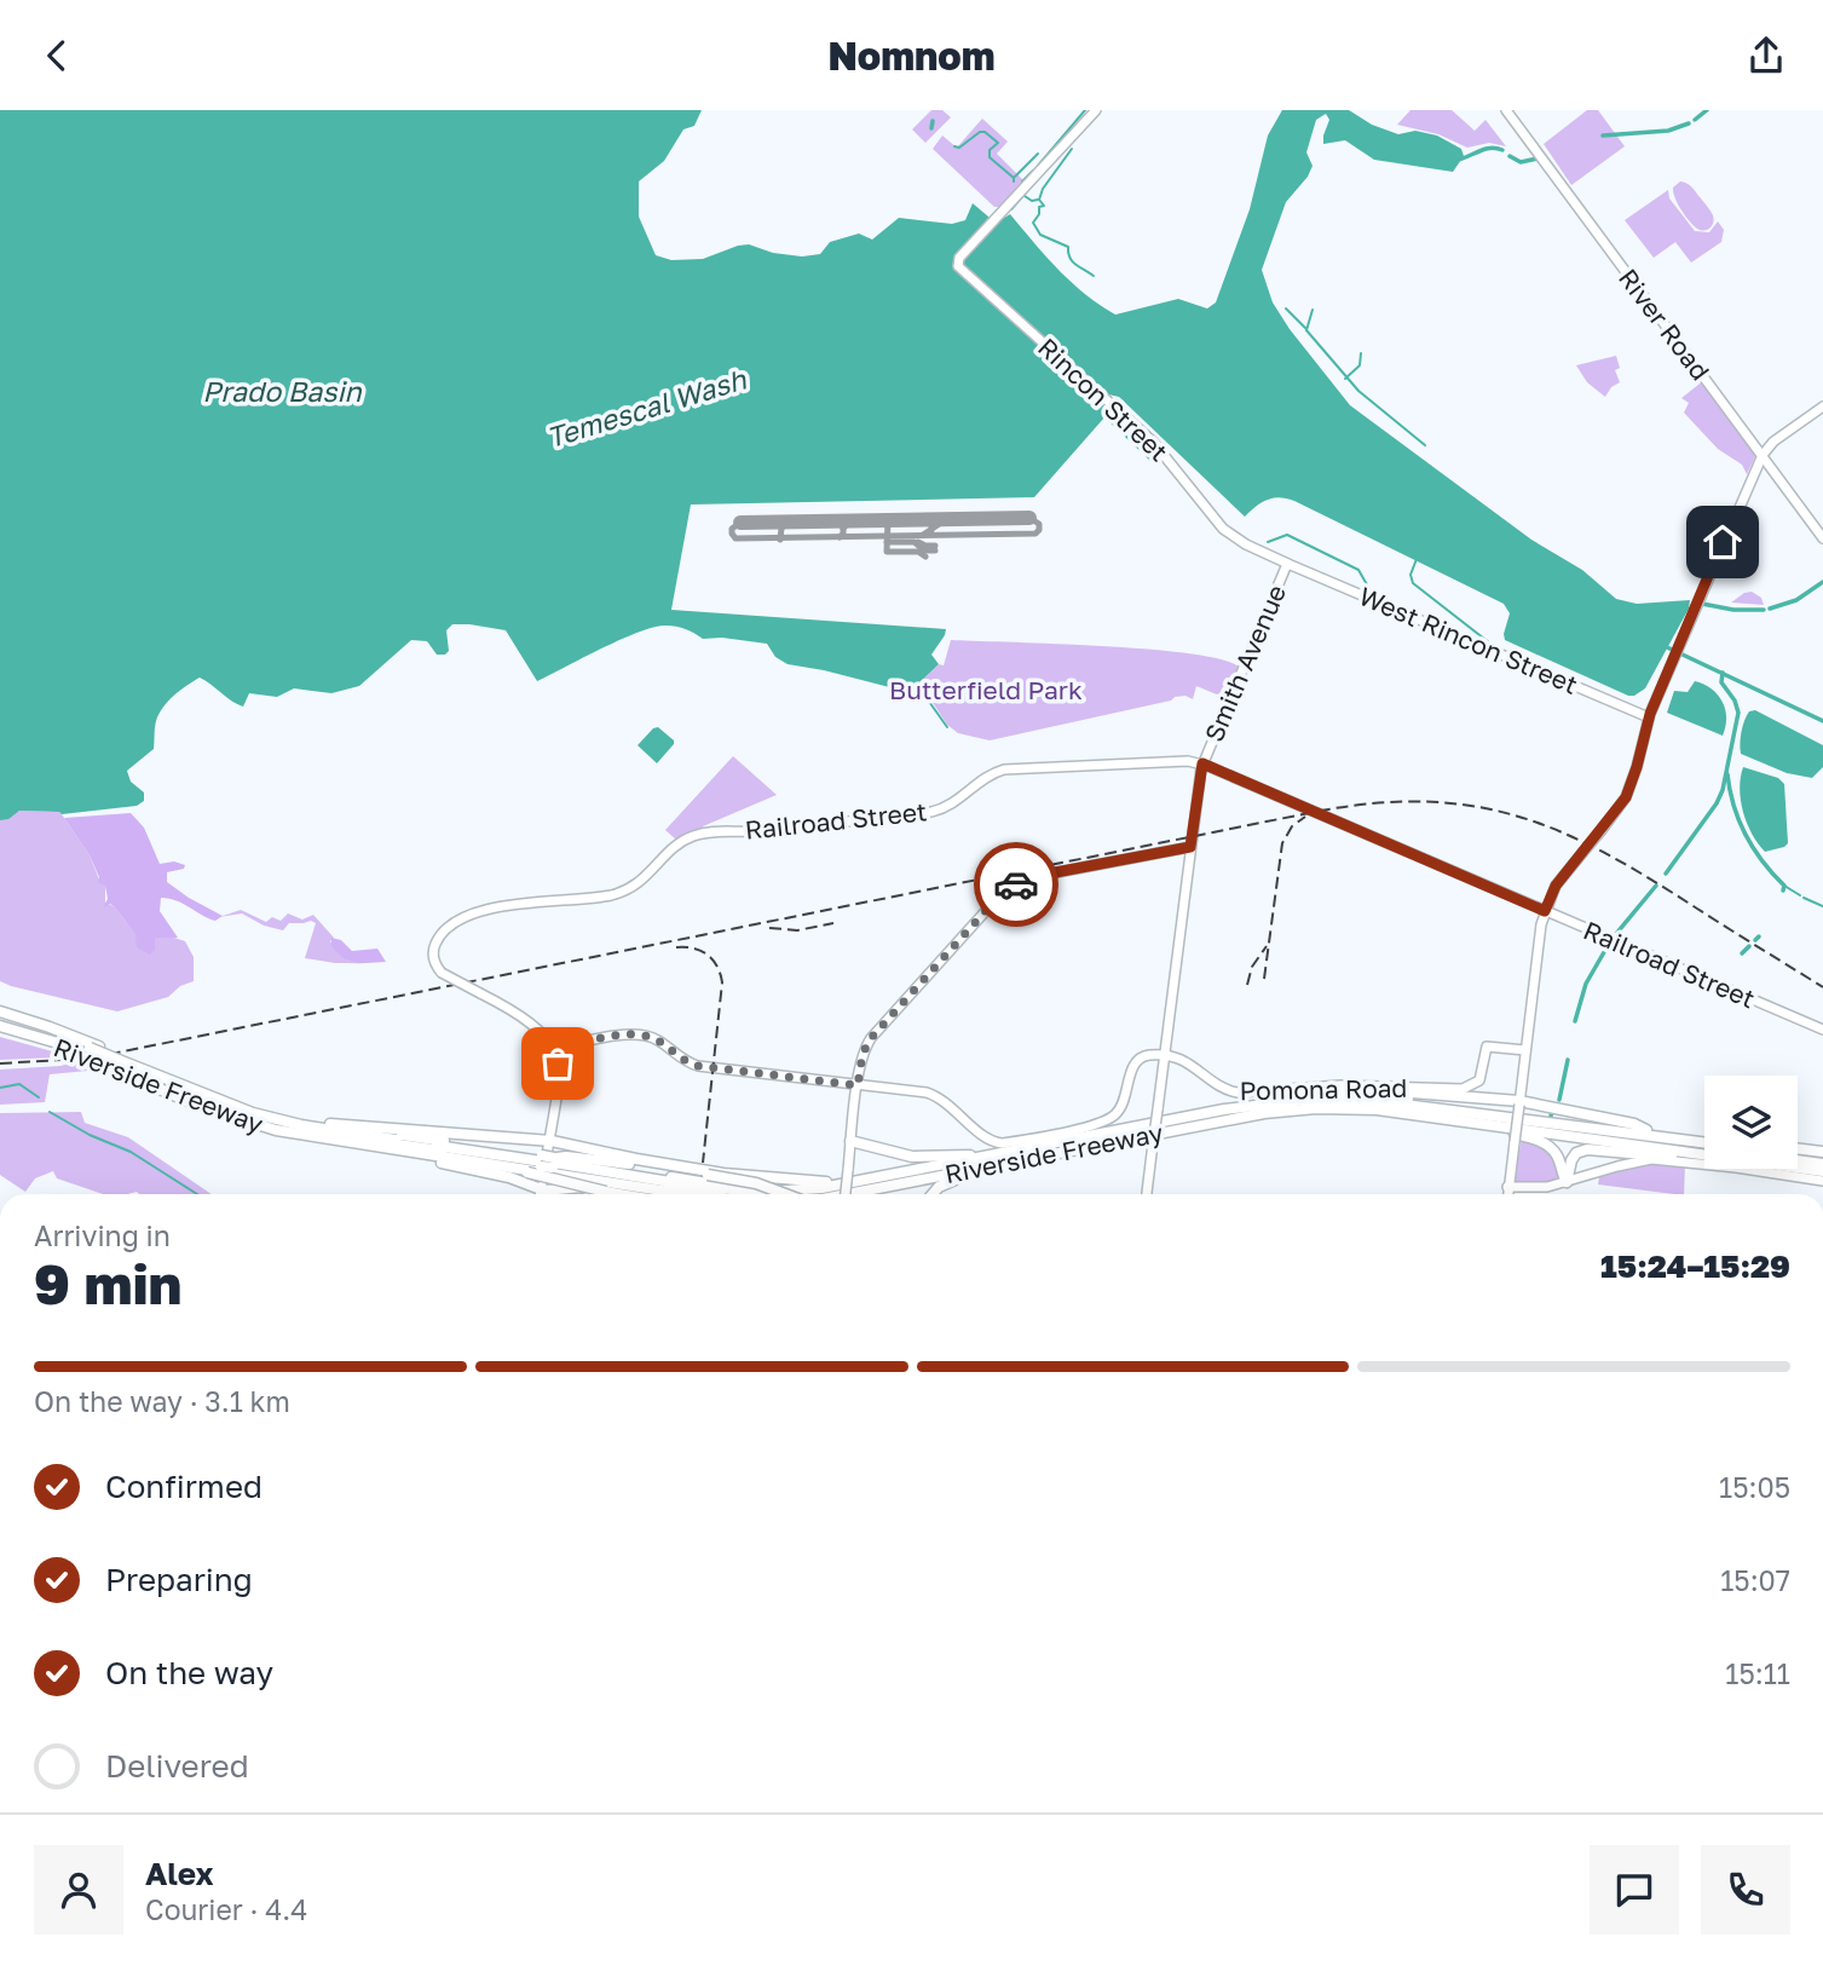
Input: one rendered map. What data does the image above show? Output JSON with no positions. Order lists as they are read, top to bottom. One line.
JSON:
{"streets":{"highway":["Riverside Freeway"],"main road":["River Road","Rincon Street","West Rincon Street","Smith Avenue","Railroad Street","Pomona Road"]},"crossings":[["Rincon Street","West Rincon Street"],["Rincon Street","Smith Avenue"],["West Rincon Street","Smith Avenue"],["Smith Avenue","Railroad Street"],["Smith Avenue","Pomona Road"]],"water":["Prado Basin","Temescal Wash"],"parks":["Butterfield Park"],"page":{"header":"Nomnom","heading":["9 min","Arriving in","15:24–15:29"],"panel":["Alex","Courier · 4.4"],"bar":"On the way · 3.1 km","list":[["Confirmed","15:05"],["Preparing","15:07"],["On the way","15:11"],"Delivered"]}}
